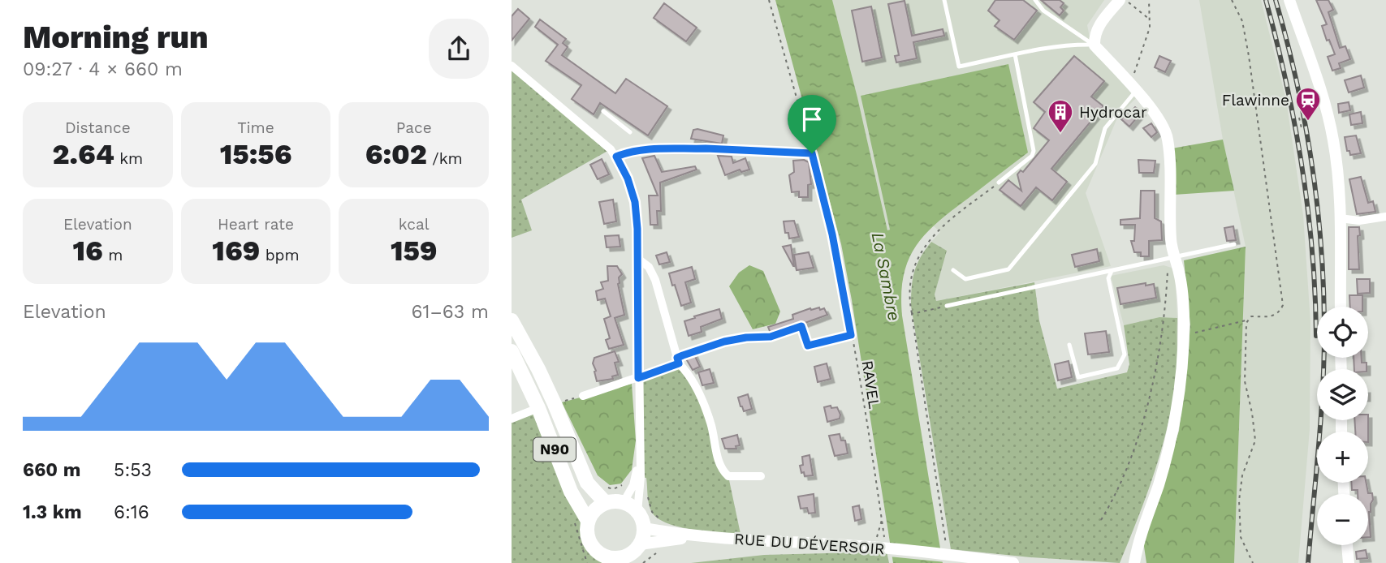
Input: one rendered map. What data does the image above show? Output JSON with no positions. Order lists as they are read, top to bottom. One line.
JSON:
{"streets":{"main road":["N90"],"street":["RUE DU DÉVERSOIR"],"path":["RAVEL"]},"crossings":[["RAVEL","RUE DU DÉVERSOIR"],["N90","RUE DU DÉVERSOIR"]],"water":["La Sambre"],"places":{"station":["Flawinne"],"building":["Hydrocar"]},"page":{"heading":["Morning run","09:27 · 4 × 660 m"],"stats":[["Distance","2.64 km"],["Time","15:56"],["Pace","6:02 /km"],["Elevation","16 m"],["Heart rate","169 bpm"],["kcal","159"]],"chart":["Elevation","61–63 m"],"map_buttons":["+","−"],"list":[{"name":"660 m","note":"5:53"},{"name":"1.3 km","note":"6:16"}]}}
